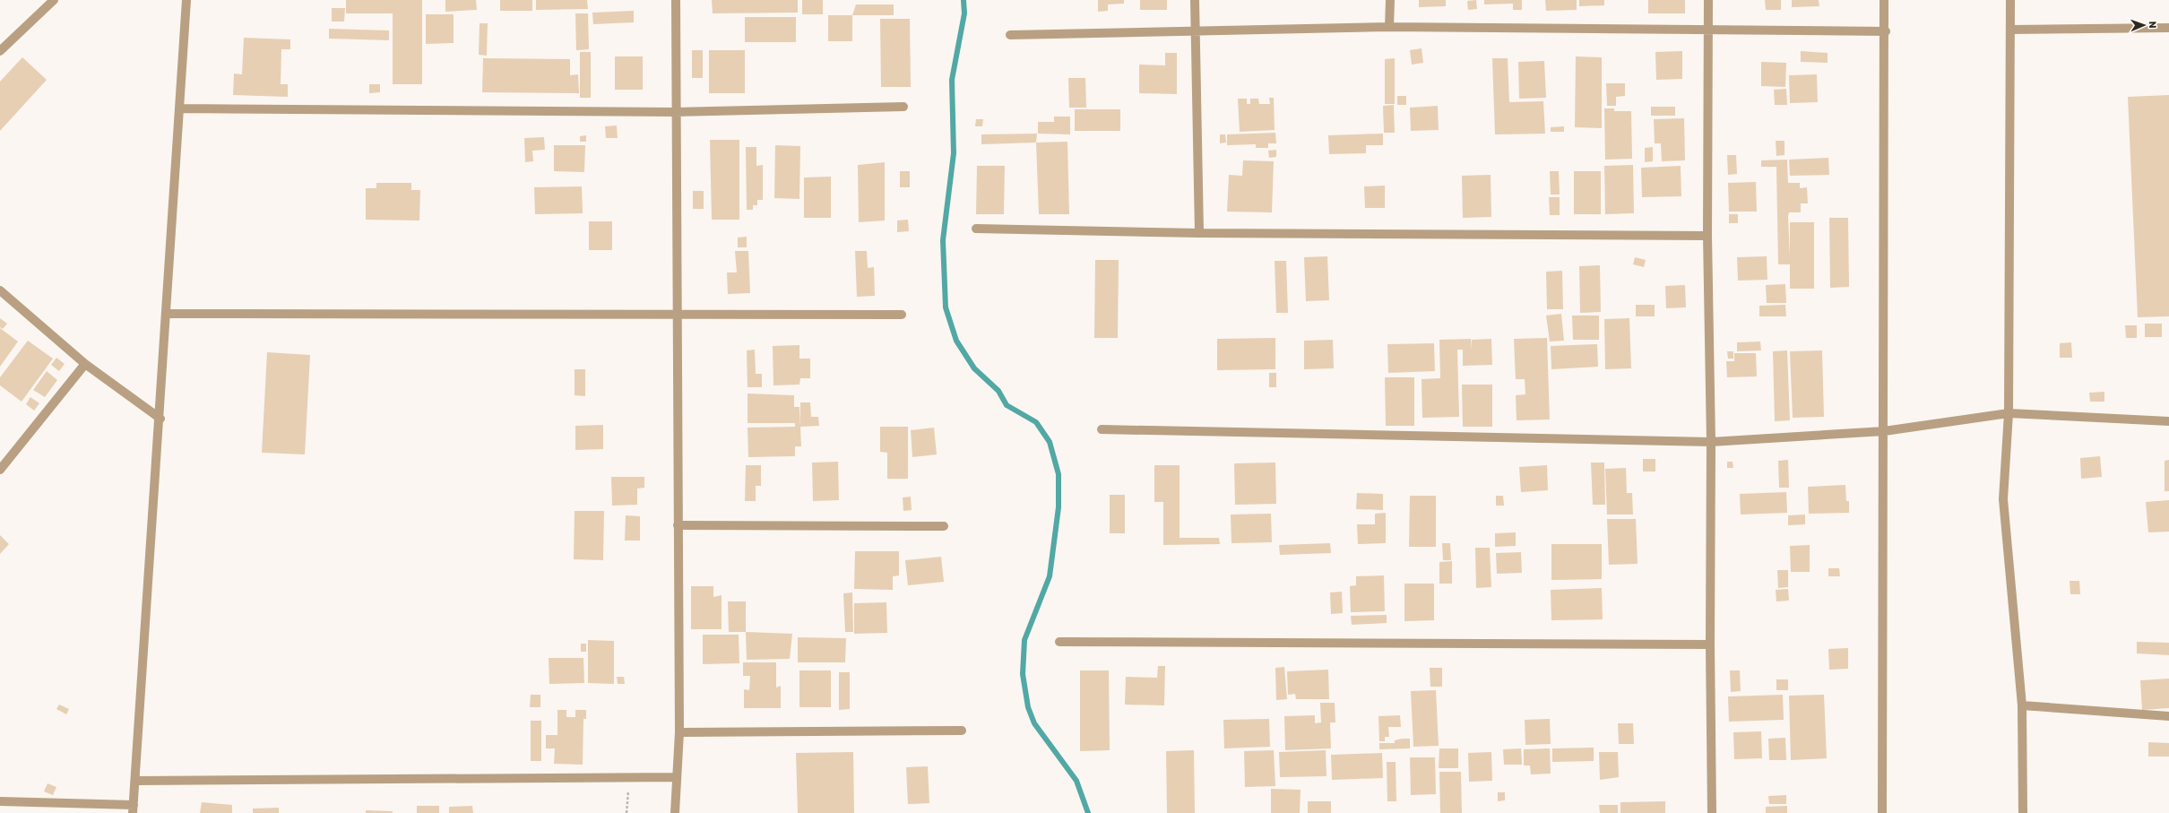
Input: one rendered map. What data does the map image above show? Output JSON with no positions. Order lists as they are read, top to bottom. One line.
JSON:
{"north":"right"}
